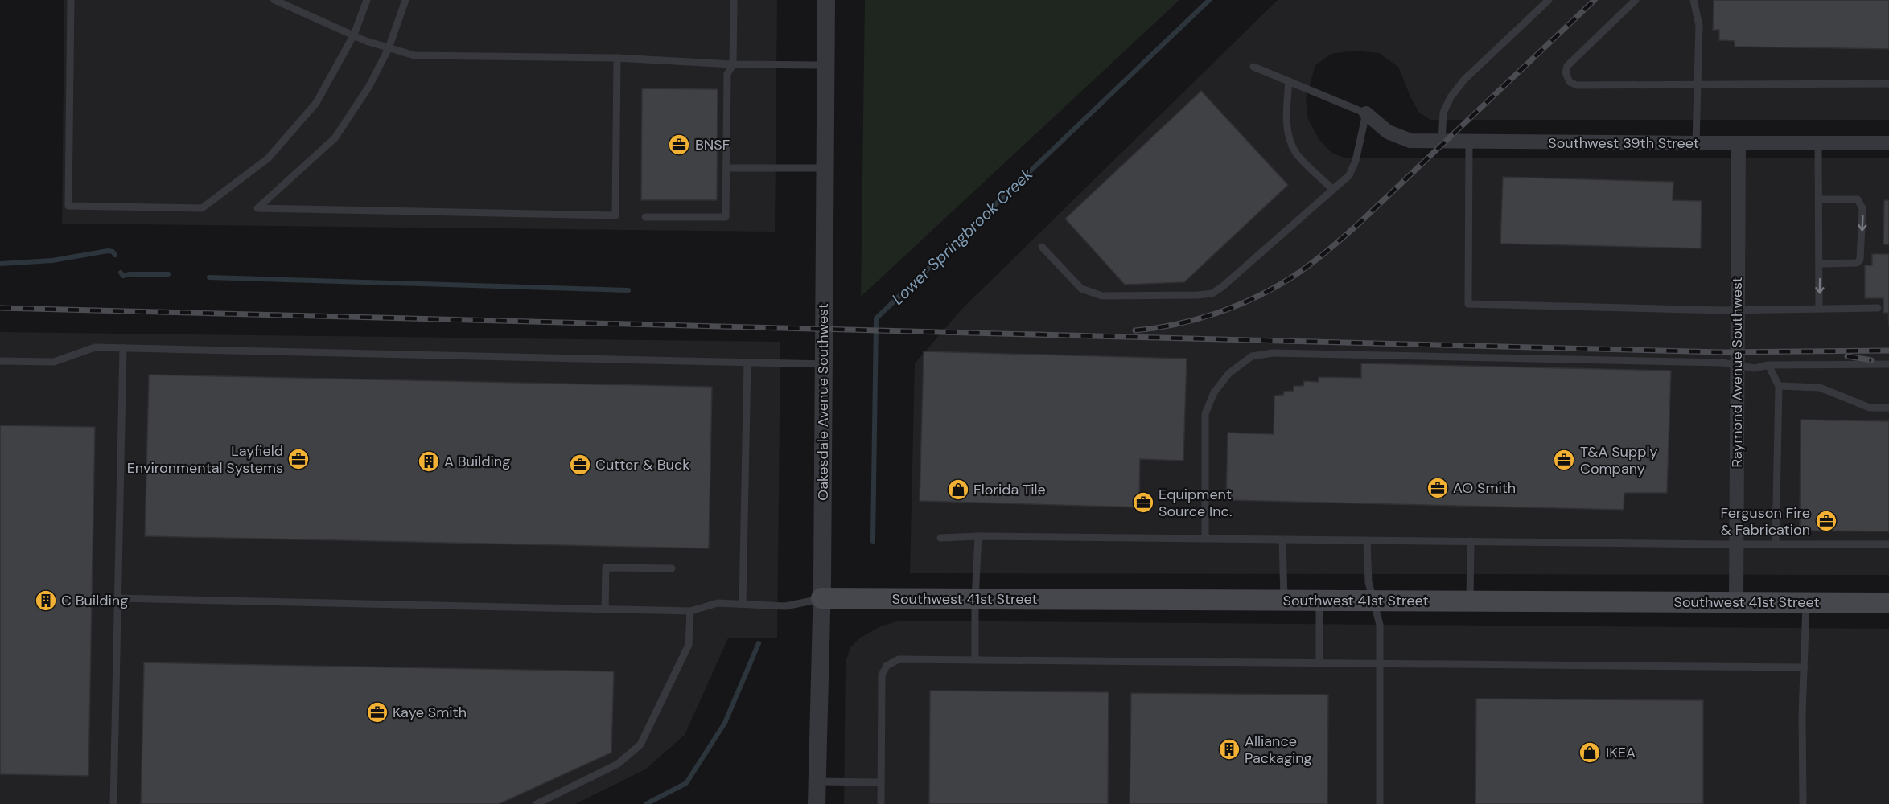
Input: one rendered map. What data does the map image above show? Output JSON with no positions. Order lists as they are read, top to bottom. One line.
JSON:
{"streets":{"main road":["Southwest 41st Street"],"street":["Southwest 39th Street","Raymond Avenue Southwest","Oakesdale Avenue Southwest"]},"crossings":[["Southwest 39th Street","Raymond Avenue Southwest"],["Raymond Avenue Southwest","Southwest 41st Street"],["Oakesdale Avenue Southwest","Southwest 41st Street"]],"water":["Lower Springbrook Creek"],"places":{"office":["BNSF","Layfield Environmental Systems","T&A Supply Company","Cutter & Buck","AO Smith","Equipment Source Inc.","Ferguson Fire & Fabrication","Kaye Smith"],"building":["A Building","C Building","Alliance Packaging"],"shop":["Florida Tile","IKEA"]}}
